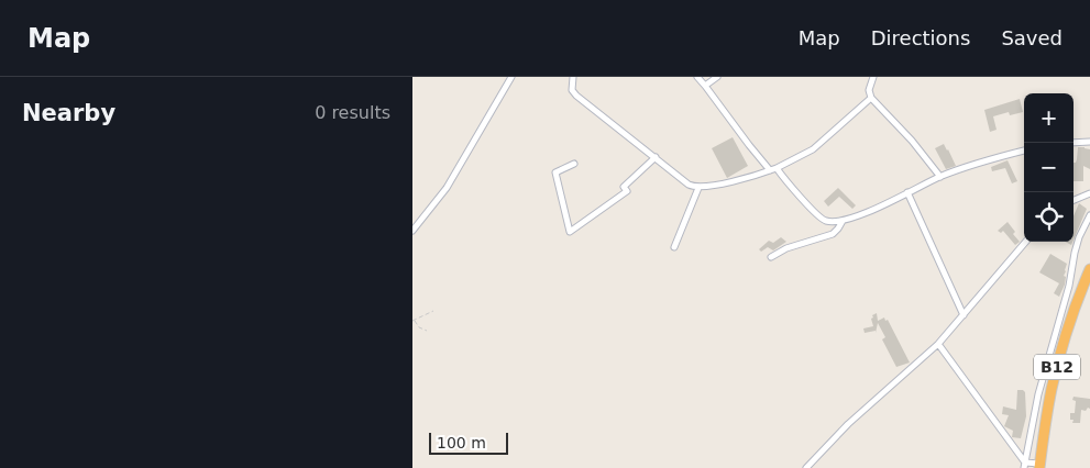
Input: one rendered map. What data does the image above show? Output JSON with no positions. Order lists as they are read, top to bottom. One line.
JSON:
{"streets":{"highway":["B12"]},"scale_bar":"100 m","page":{"header":"Map","nav":["Map","Directions","Saved"],"heading":["Nearby","0 results"],"map_buttons":["+","−"],"scale":"100 m"}}
